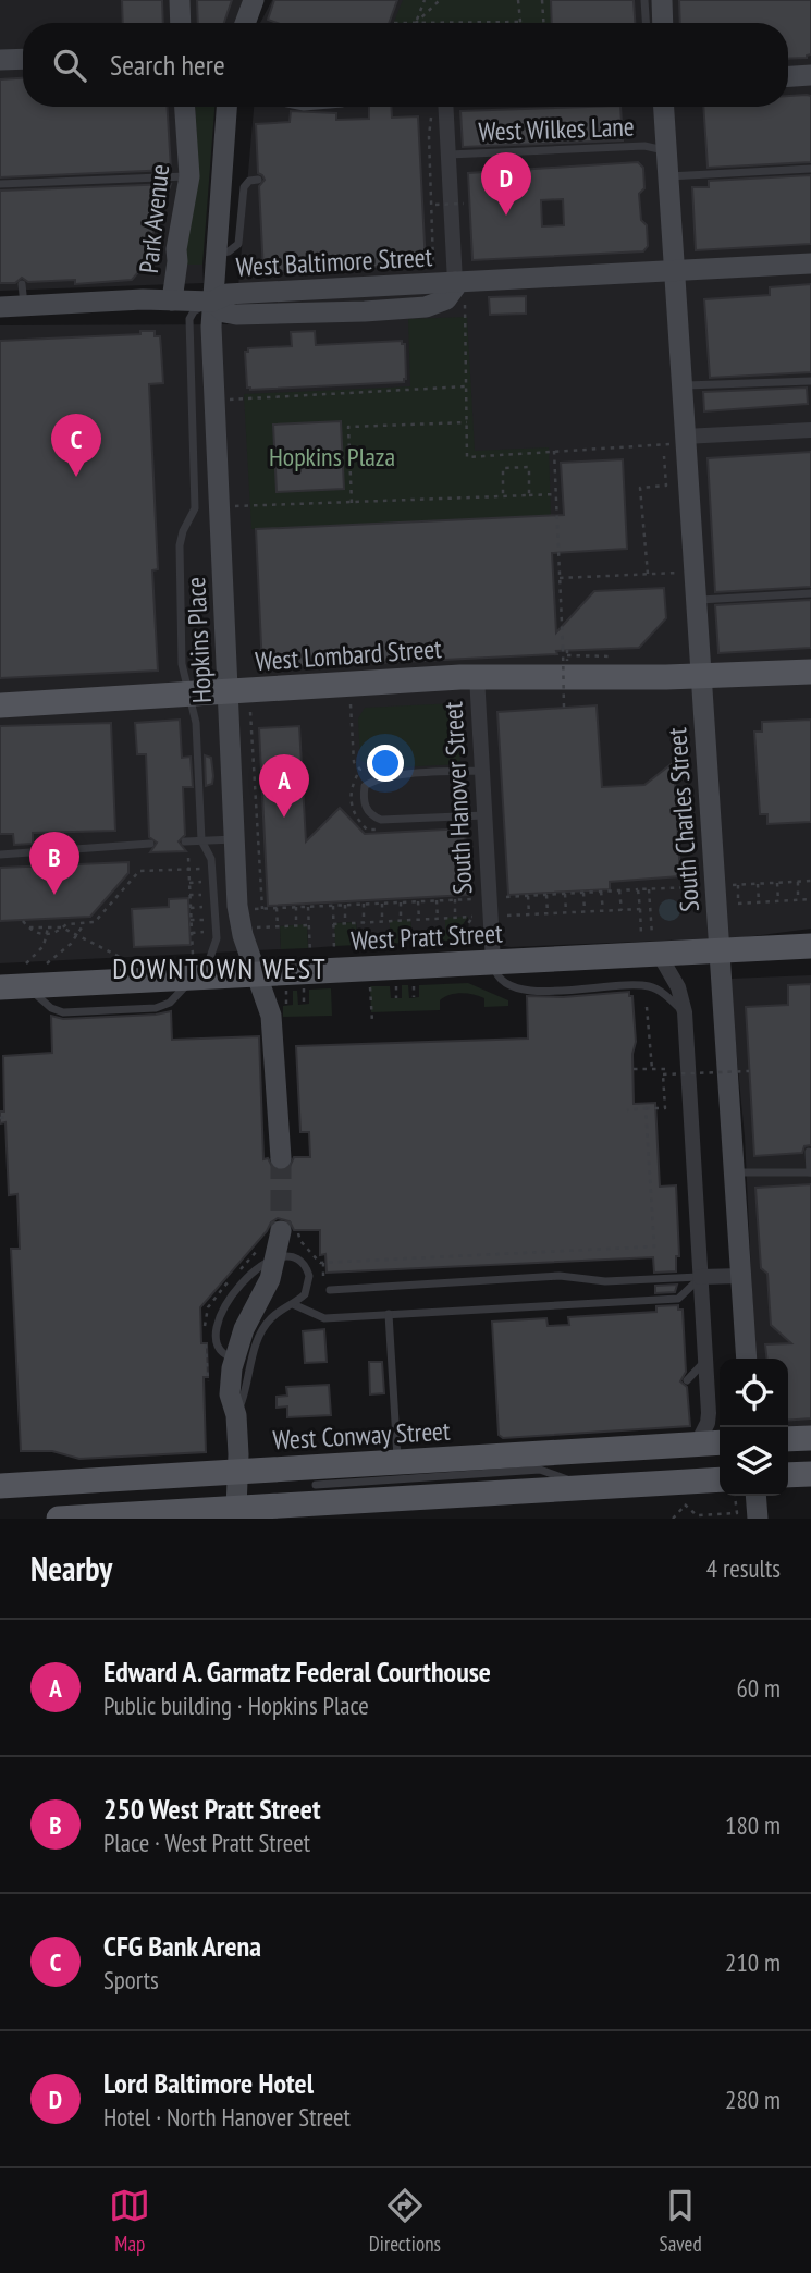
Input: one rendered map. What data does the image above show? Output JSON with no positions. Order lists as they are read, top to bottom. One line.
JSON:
{"streets":{"main road":["Park Avenue","West Baltimore Street","Hopkins Place","West Lombard Street","South Charles Street","West Pratt Street","West Conway Street"],"street":["South Hanover Street"],"lane":["West Wilkes Lane"]},"crossings":[["West Wilkes Lane","South Charles Street"],["Park Avenue","West Baltimore Street"],["West Baltimore Street","Hopkins Place"],["West Baltimore Street","South Charles Street"],["Hopkins Place","West Lombard Street"],["Hopkins Place","West Pratt Street"],["West Lombard Street","South Hanover Street"],["West Lombard Street","South Charles Street"],["South Hanover Street","West Pratt Street"],["South Charles Street","West Pratt Street"]],"districts":["DOWNTOWN WEST"],"parks":["Hopkins Plaza"],"page":{"search":"Search here","pins":["D","C","A","B"],"heading":["Nearby","4 results"],"list":[{"mark":"A","name":"Edward A. Garmatz Federal Courthouse","note":"Public building · Hopkins Place","value":"60 m"},{"mark":"B","name":"250 West Pratt Street","note":"Place · West Pratt Street","value":"180 m"},{"mark":"C","name":"CFG Bank Arena","note":"Sports","value":"210 m"},{"mark":"D","name":"Lord Baltimore Hotel","note":"Hotel · North Hanover Street","value":"280 m"}],"nav":["Map","Directions","Saved"]}}
